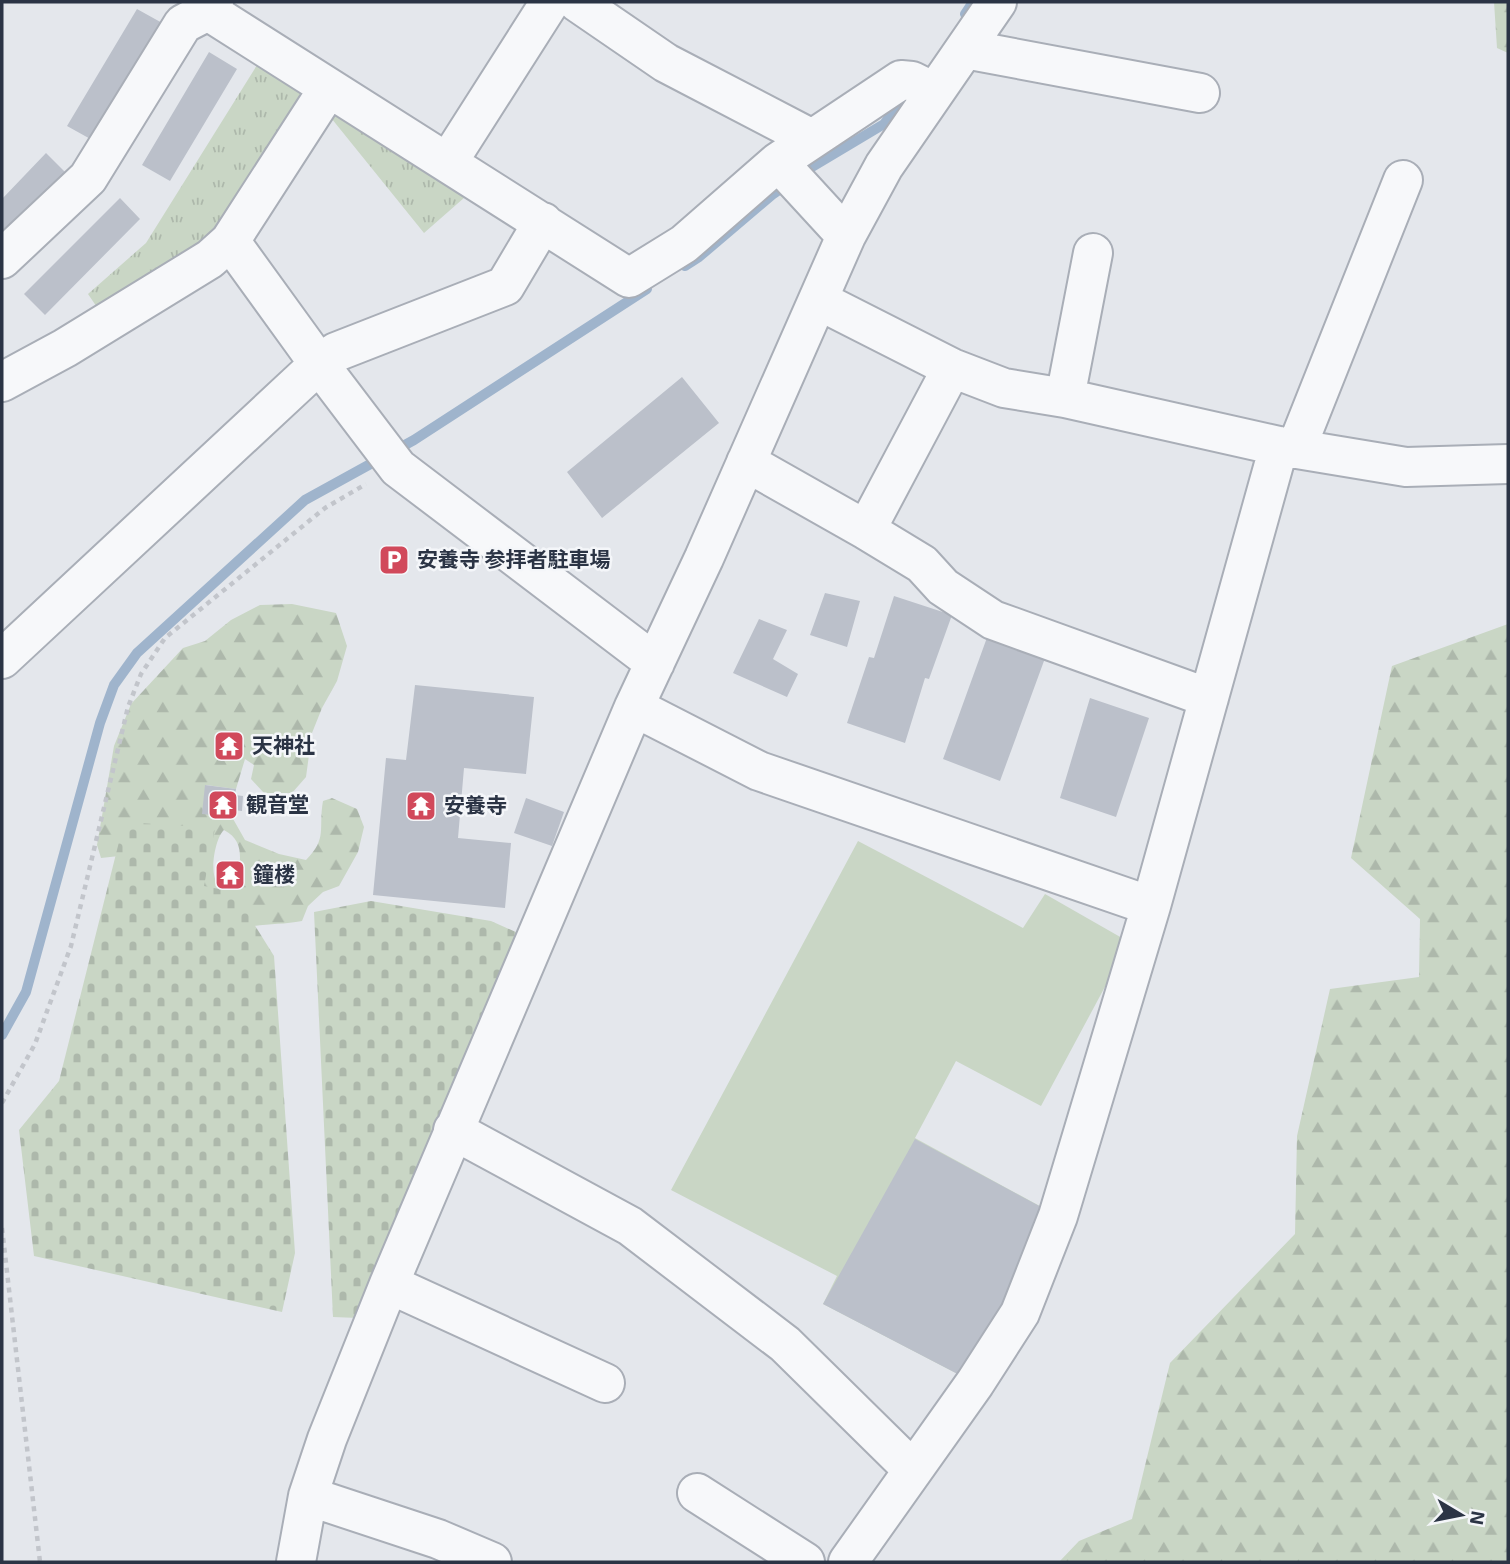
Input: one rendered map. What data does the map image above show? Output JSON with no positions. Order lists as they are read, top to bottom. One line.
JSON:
{"places":{"parking":["安養寺 参拝者駐車場"],"temple":["天神社","観音堂","安養寺","鐘楼"]},"north":"right"}
